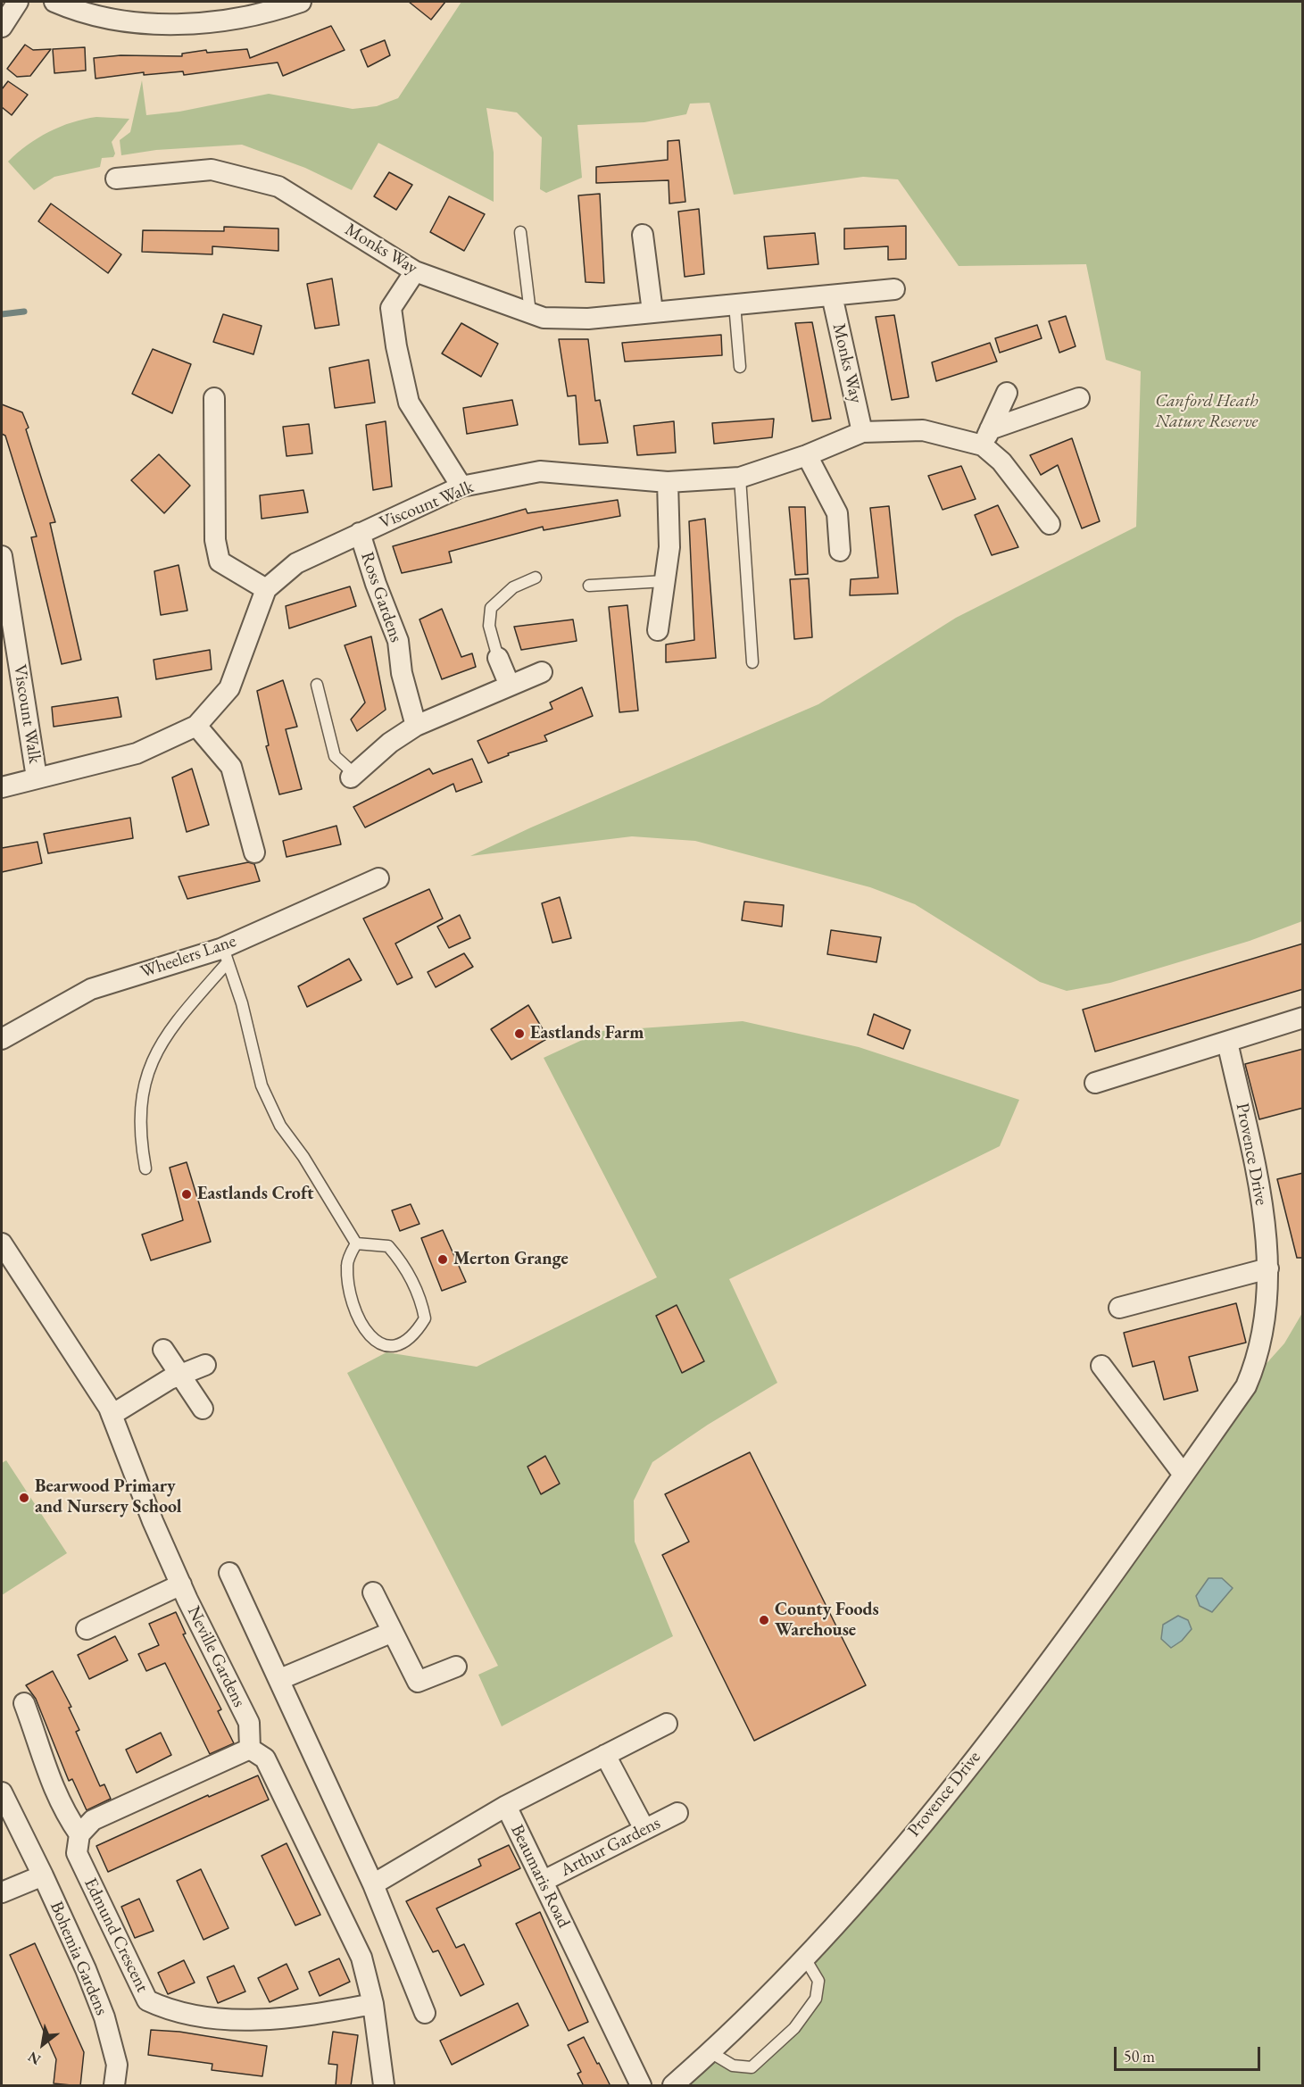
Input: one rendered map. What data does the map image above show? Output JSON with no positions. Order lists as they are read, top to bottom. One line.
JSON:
{"streets":{"street":["Monks Way","Viscount Walk","Ross Gardens","Wheelers Lane","Provence Drive","Neville Gardens","Arthur Gardens","Beaumaris Road","Edmund Crescent","Bohemia Gardens"]},"crossings":[["Monks Way","Viscount Walk"],["Viscount Walk","Ross Gardens"],["Arthur Gardens","Beaumaris Road"]],"parks":["Canford Heath Nature Reserve"],"places":["Eastlands Farm","Eastlands Croft","Merton Grange","Bearwood Primary and Nursery School","County Foods Warehouse"],"scale_bar":"50 m","north":"bottom left"}
